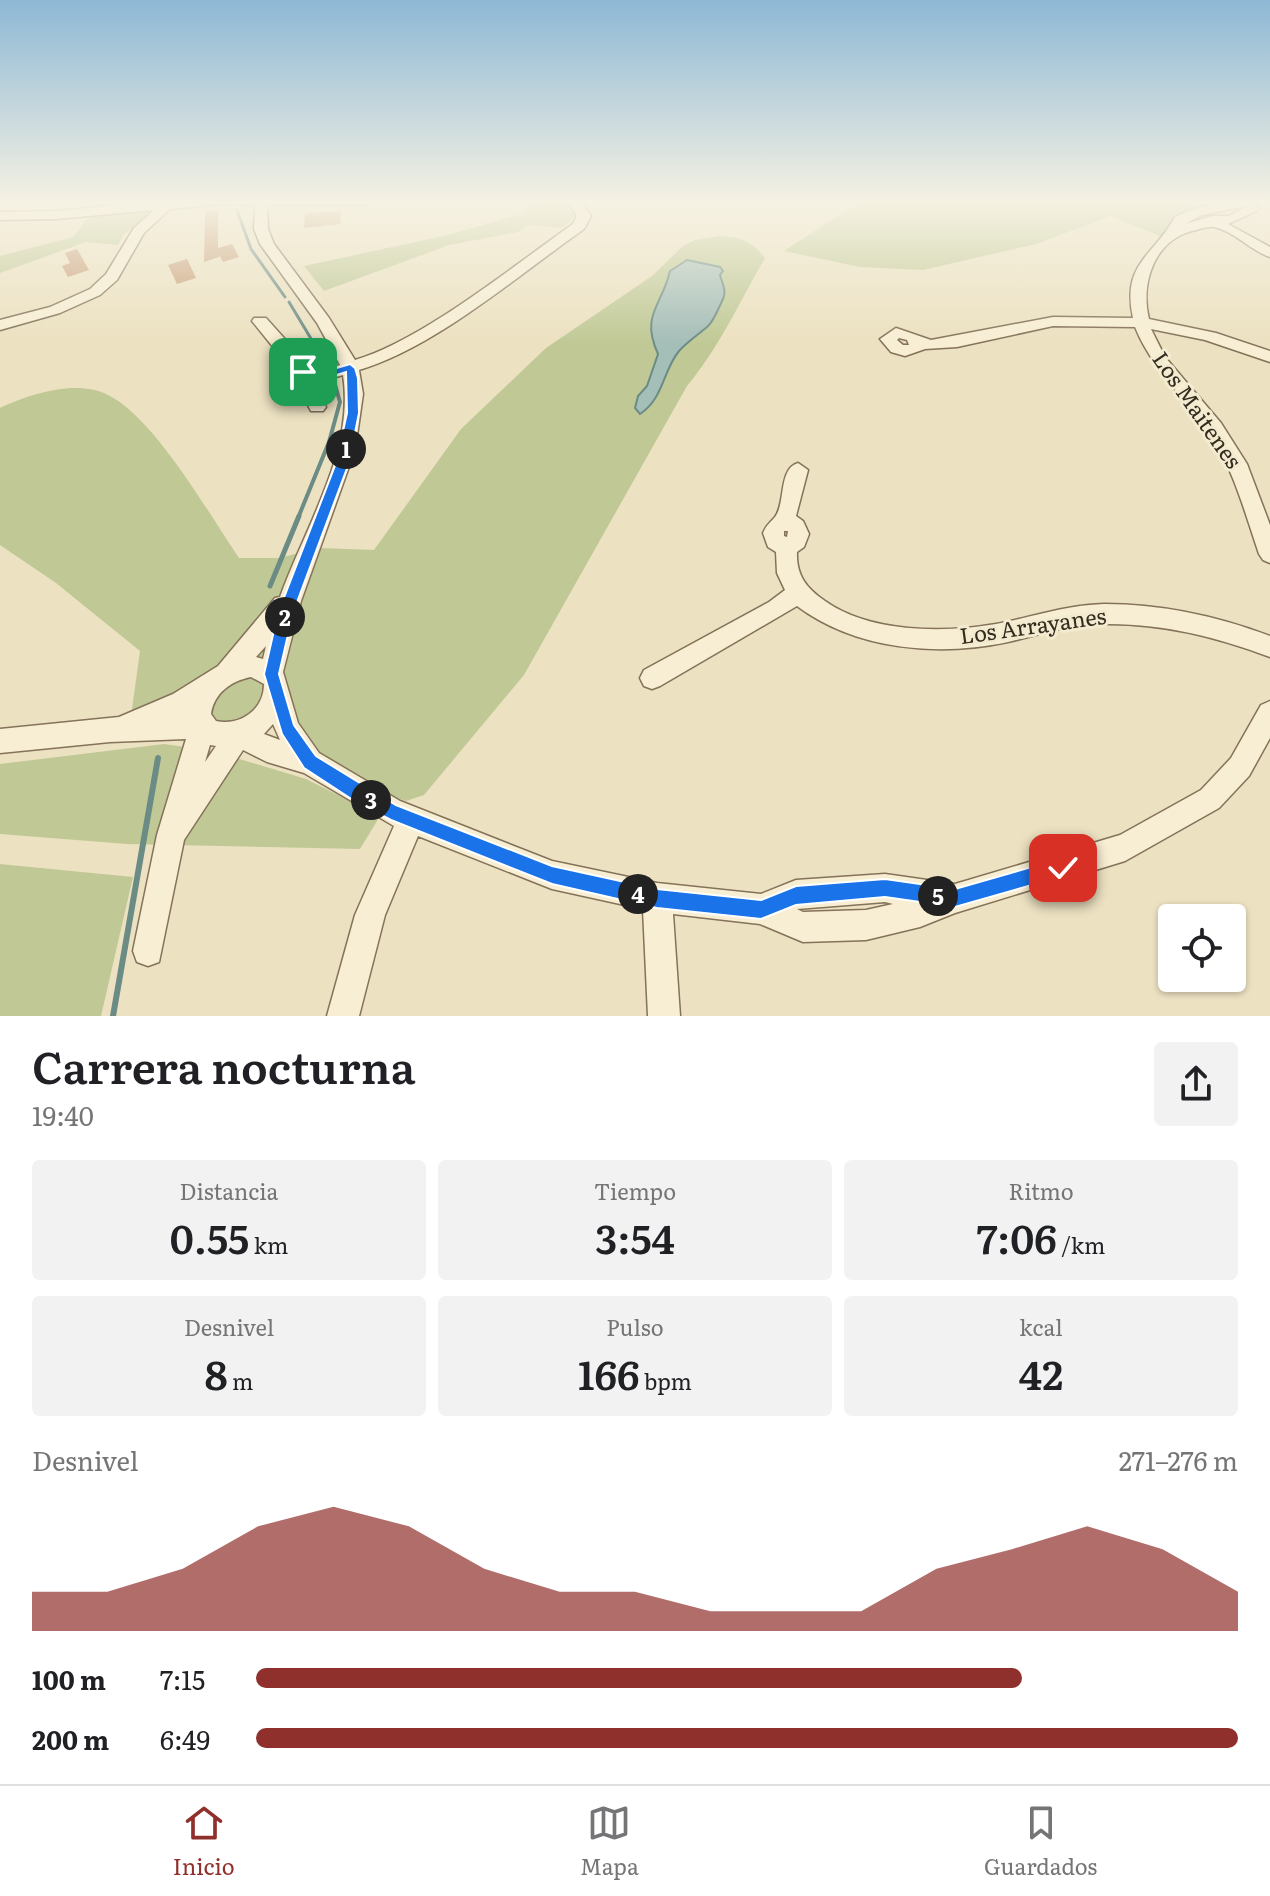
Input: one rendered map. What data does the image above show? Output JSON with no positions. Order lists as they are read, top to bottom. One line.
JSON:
{"streets":{"street":["Los Maitenes","Los Arrayanes"]},"page":{"pins":["1","2","3","4","5"],"heading":["Carrera nocturna","19:40"],"stats":[["Distancia","0.55 km"],["Tiempo","3:54"],["Ritmo","7:06 /km"],["Desnivel","8 m"],["Pulso","166 bpm"],["kcal","42"]],"chart":["Desnivel","271–276 m"],"list":[{"name":"100 m","note":"7:15"},{"name":"200 m","note":"6:49"}],"tabs":["Inicio","Mapa","Guardados"]}}
